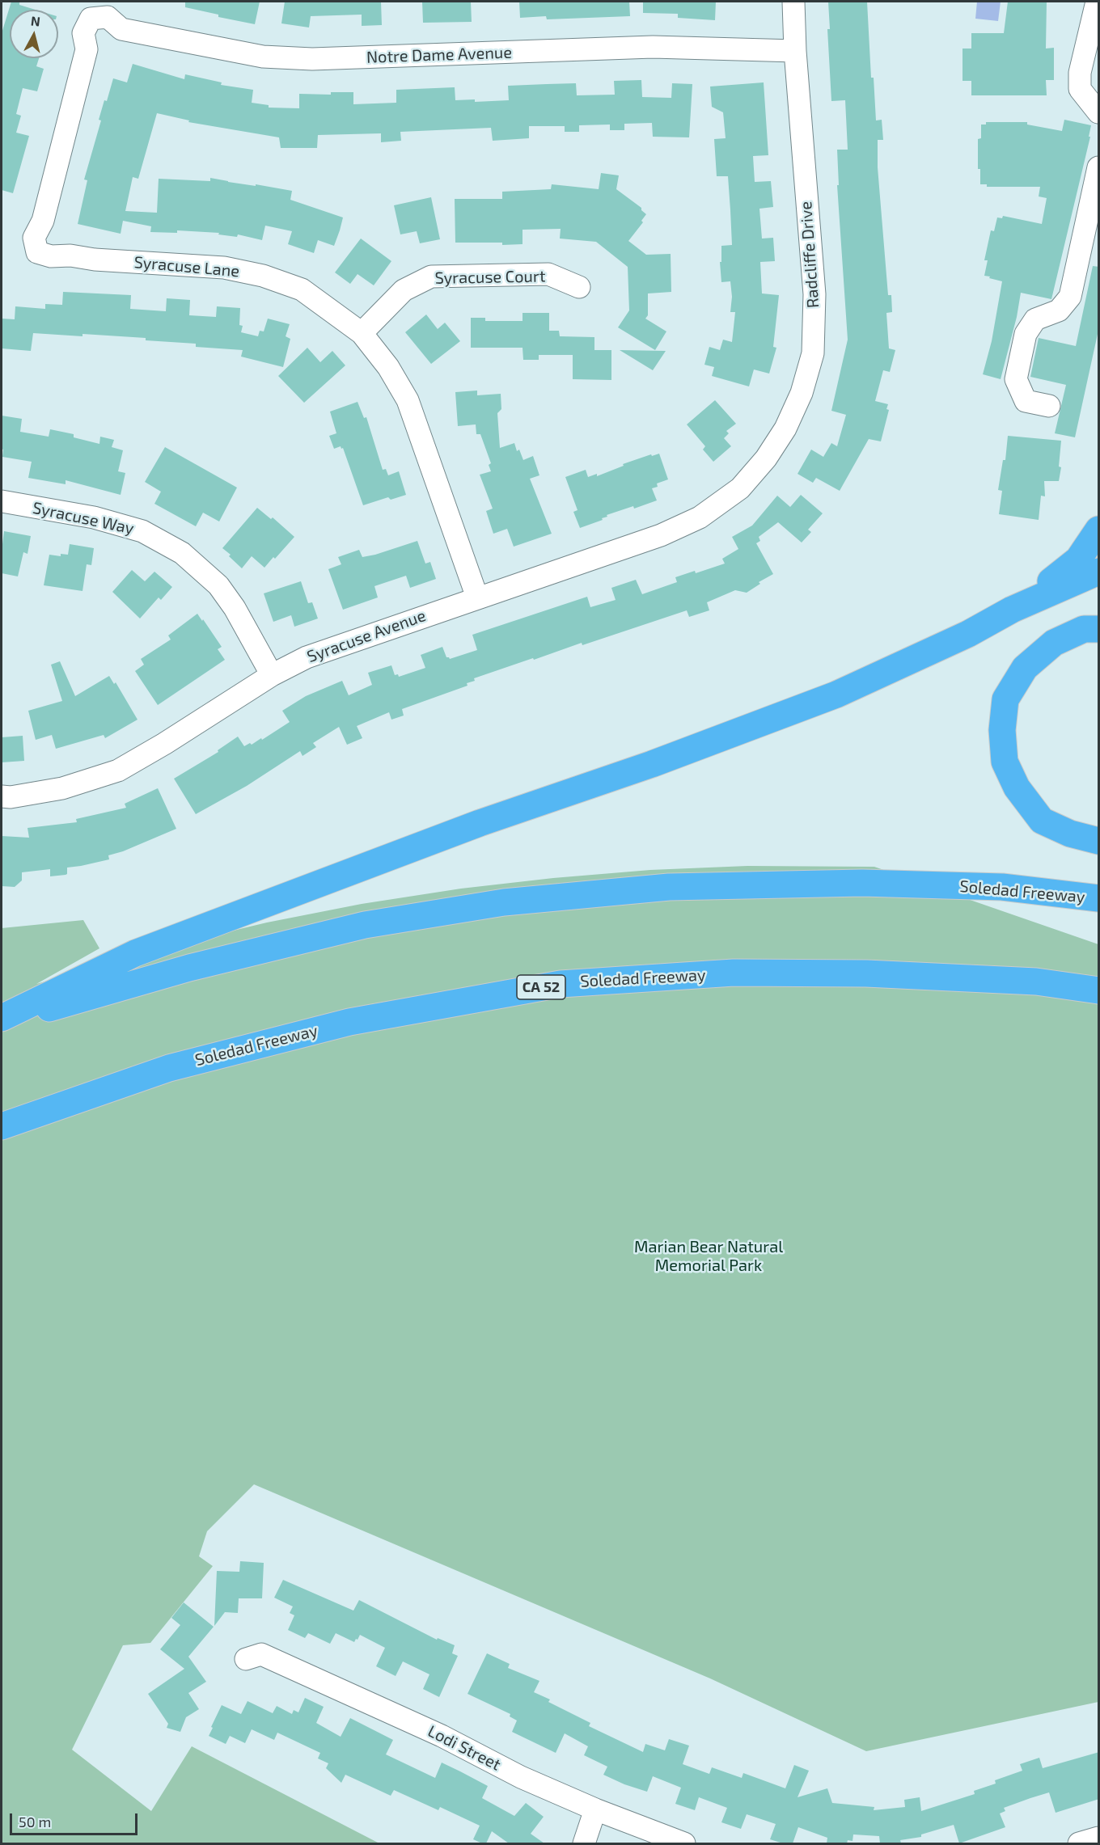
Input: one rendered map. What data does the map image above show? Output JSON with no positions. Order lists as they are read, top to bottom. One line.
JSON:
{"streets":{"highway":["Soledad Freeway","CA 52"],"street":["Notre Dame Avenue","Radcliffe Drive","Syracuse Lane","Syracuse Court","Syracuse Way","Syracuse Avenue","Lodi Street"]},"crossings":[["Notre Dame Avenue","Radcliffe Drive"],["Notre Dame Avenue","Syracuse Lane"],["Radcliffe Drive","Syracuse Avenue"],["Syracuse Lane","Syracuse Court"],["Syracuse Lane","Syracuse Avenue"],["Syracuse Way","Syracuse Avenue"]],"parks":["Marian Bear Natural Memorial Park"],"scale_bar":"50 m","north":"top"}
